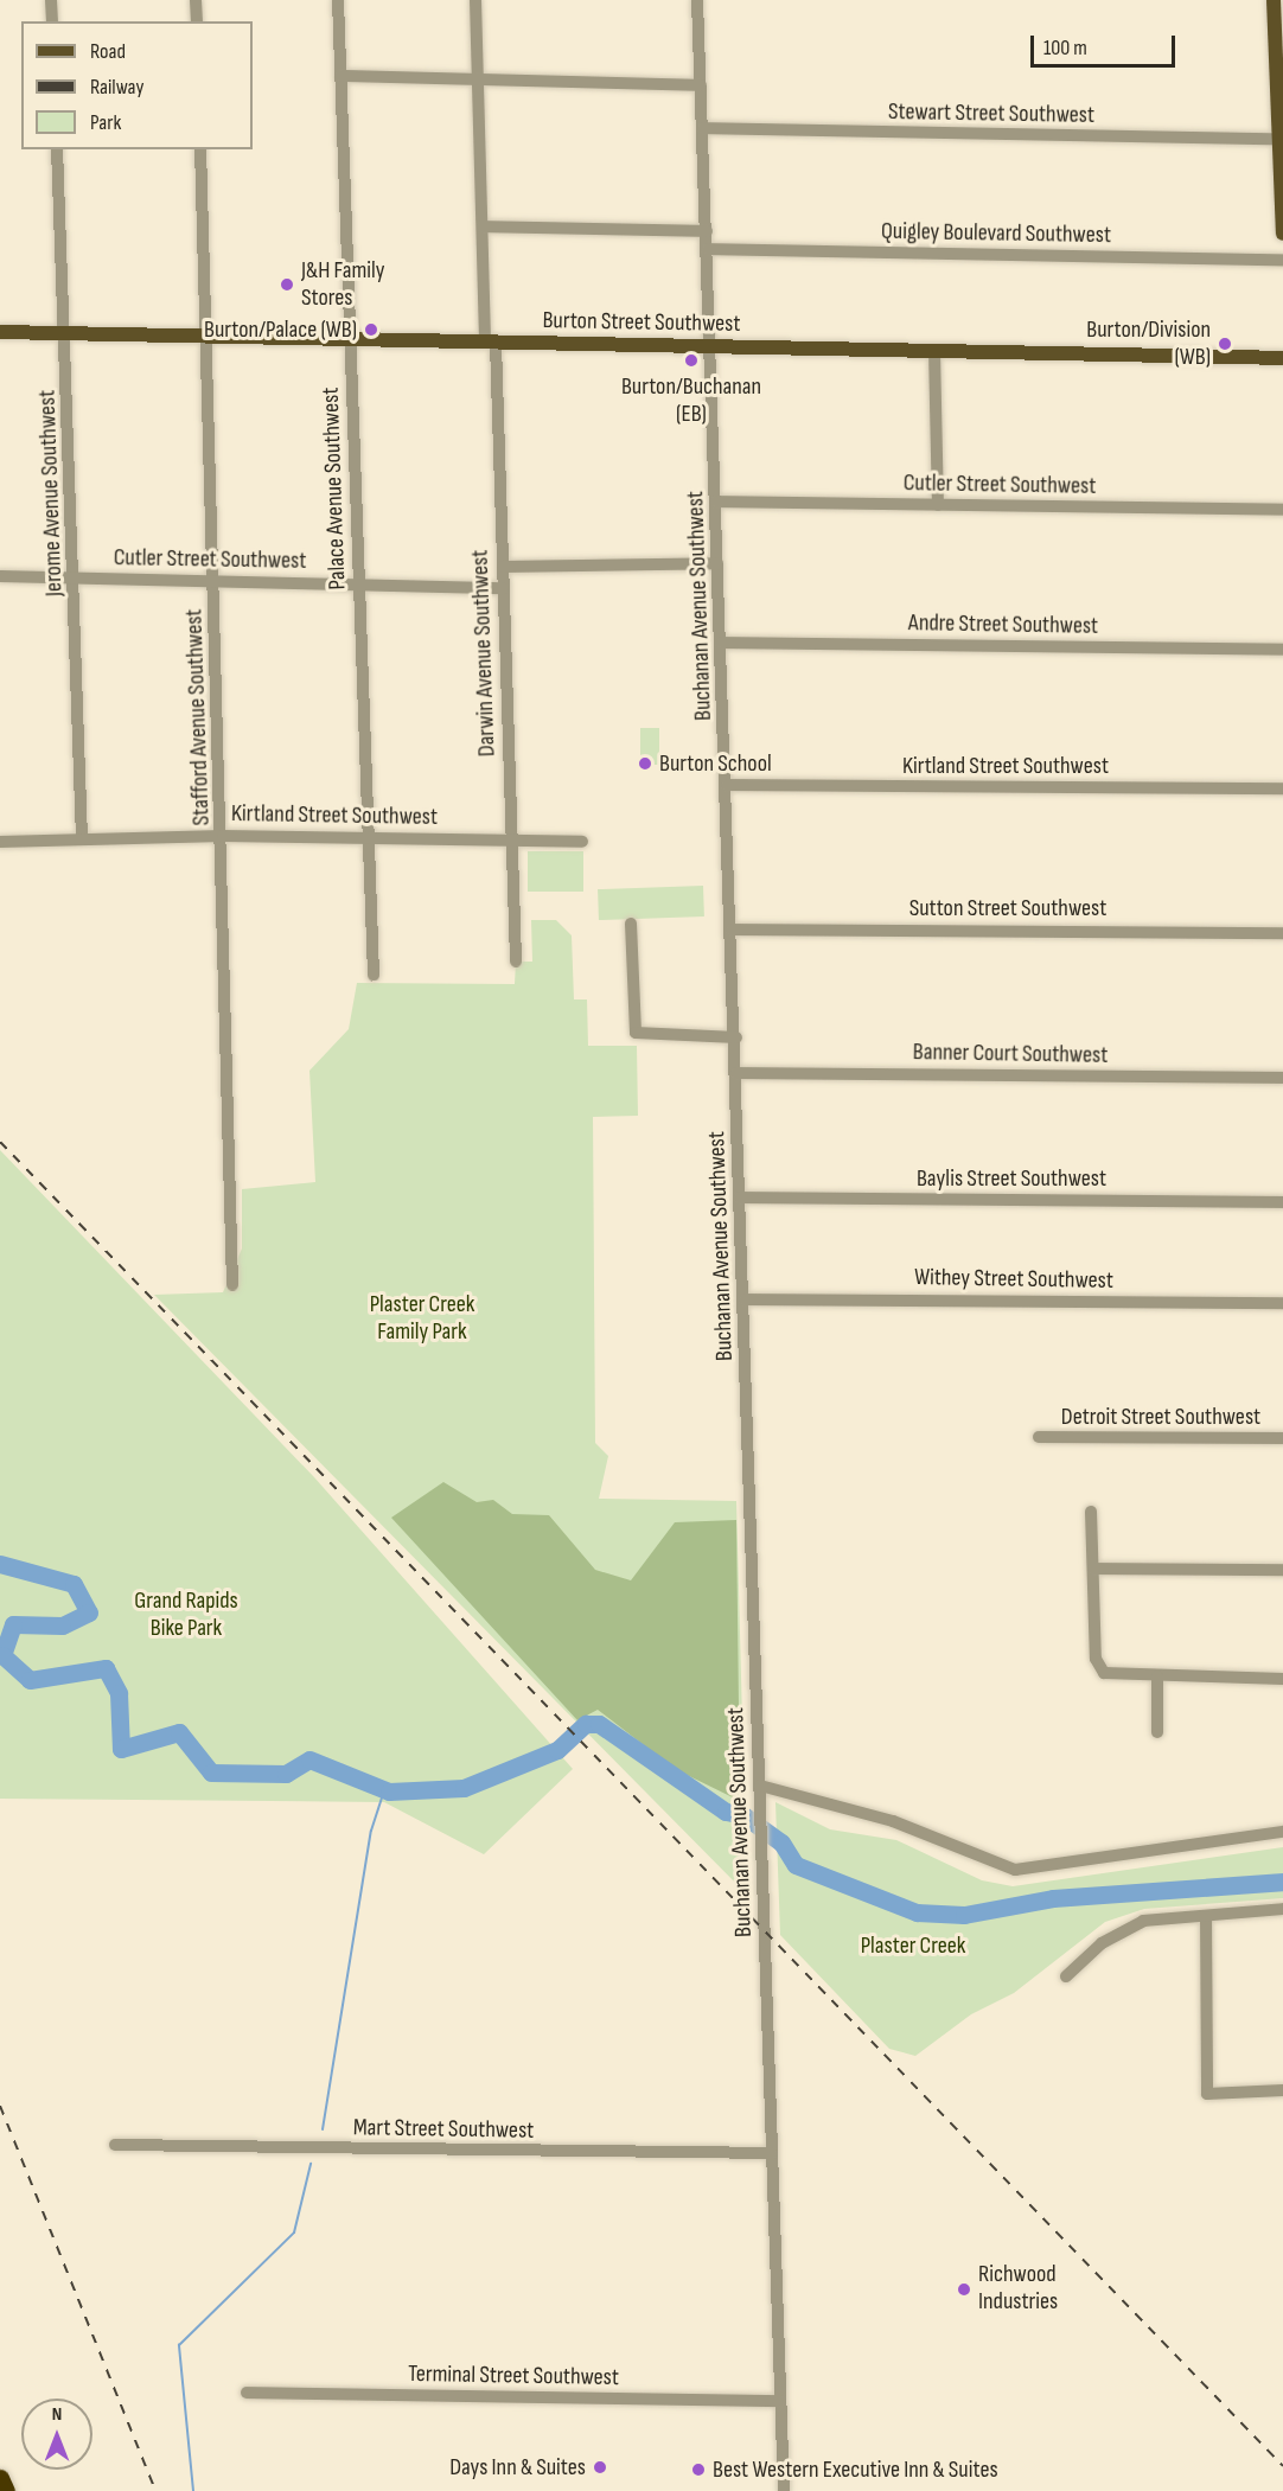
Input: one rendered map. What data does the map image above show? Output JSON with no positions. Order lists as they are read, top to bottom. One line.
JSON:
{"streets":{"main road":["Burton Street Southwest"],"street":["Stewart Street Southwest","Quigley Boulevard Southwest","Cutler Street Southwest","Palace Avenue Southwest","Jerome Avenue Southwest","Buchanan Avenue Southwest","Andre Street Southwest","Darwin Avenue Southwest","Stafford Avenue Southwest","Kirtland Street Southwest","Sutton Street Southwest","Banner Court Southwest","Baylis Street Southwest","Withey Street Southwest","Detroit Street Southwest","Mart Street Southwest","Terminal Street Southwest"]},"crossings":[["Stewart Street Southwest","Buchanan Avenue Southwest"],["Quigley Boulevard Southwest","Buchanan Avenue Southwest"],["Burton Street Southwest","Palace Avenue Southwest"],["Burton Street Southwest","Jerome Avenue Southwest"],["Burton Street Southwest","Buchanan Avenue Southwest"],["Burton Street Southwest","Darwin Avenue Southwest"],["Burton Street Southwest","Stafford Avenue Southwest"],["Cutler Street Southwest","Palace Avenue Southwest"],["Cutler Street Southwest","Jerome Avenue Southwest"],["Cutler Street Southwest","Buchanan Avenue Southwest"],["Cutler Street Southwest","Darwin Avenue Southwest"],["Cutler Street Southwest","Stafford Avenue Southwest"],["Palace Avenue Southwest","Kirtland Street Southwest"],["Jerome Avenue Southwest","Kirtland Street Southwest"],["Buchanan Avenue Southwest","Andre Street Southwest"],["Buchanan Avenue Southwest","Kirtland Street Southwest"],["Buchanan Avenue Southwest","Sutton Street Southwest"],["Buchanan Avenue Southwest","Banner Court Southwest"],["Buchanan Avenue Southwest","Baylis Street Southwest"],["Buchanan Avenue Southwest","Withey Street Southwest"],["Buchanan Avenue Southwest","Mart Street Southwest"],["Buchanan Avenue Southwest","Terminal Street Southwest"],["Darwin Avenue Southwest","Kirtland Street Southwest"],["Stafford Avenue Southwest","Kirtland Street Southwest"]],"parks":["Plaster Creek Family Park","Grand Rapids Bike Park","Plaster Creek"],"places":["J&H Family Stores","Burton/Palace (WB)","Burton/Division (WB)","Burton/Buchanan (EB)","Burton School","Richwood Industries","Days Inn & Suites","Best Western Executive Inn & Suites"],"legend":["Road","Railway","Park"],"scale_bar":"100 m","north":"top"}
